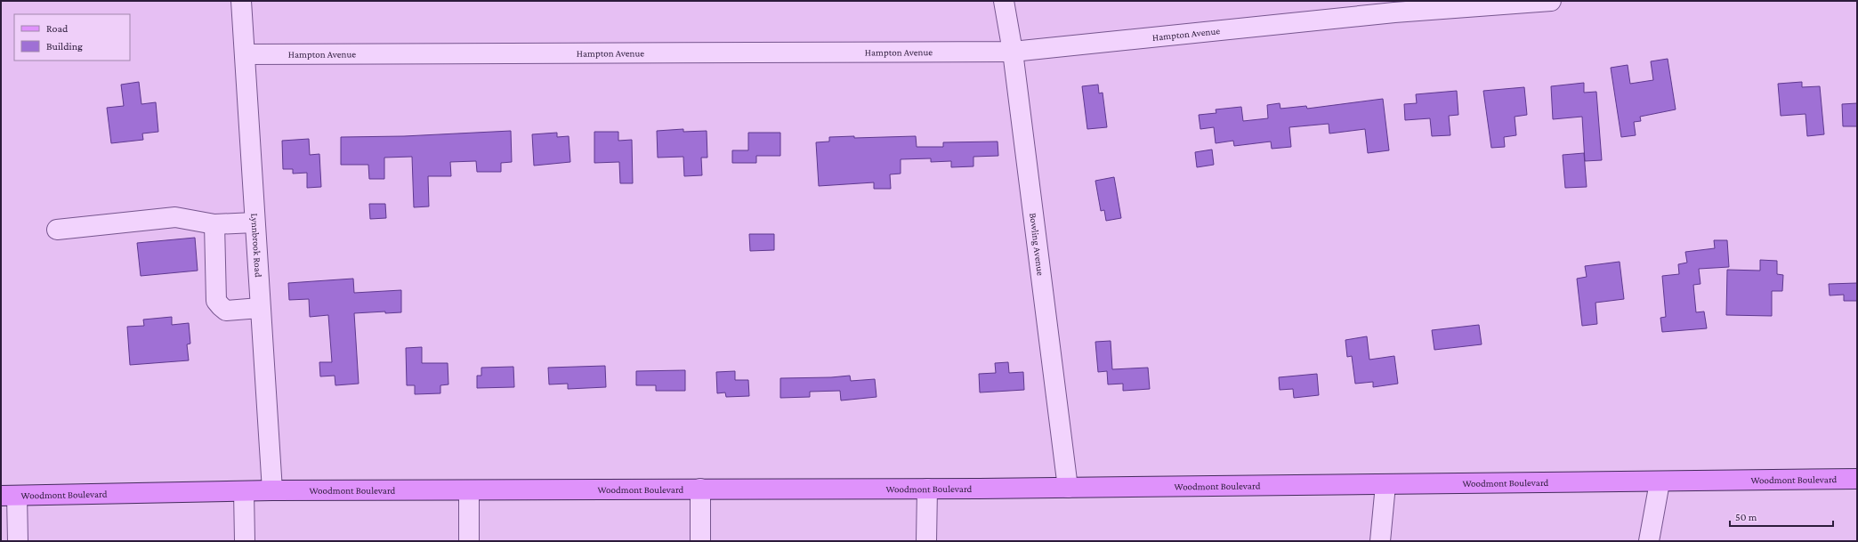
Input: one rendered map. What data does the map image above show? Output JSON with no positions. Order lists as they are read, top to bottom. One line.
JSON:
{"streets":{"main road":["Woodmont Boulevard"],"street":["Hampton Avenue","Bowling Avenue","Lynnbrook Road"]},"crossings":[["Hampton Avenue","Bowling Avenue"],["Hampton Avenue","Lynnbrook Road"],["Bowling Avenue","Woodmont Boulevard"],["Lynnbrook Road","Woodmont Boulevard"]],"legend":["Road","Building"],"scale_bar":"50 m"}
